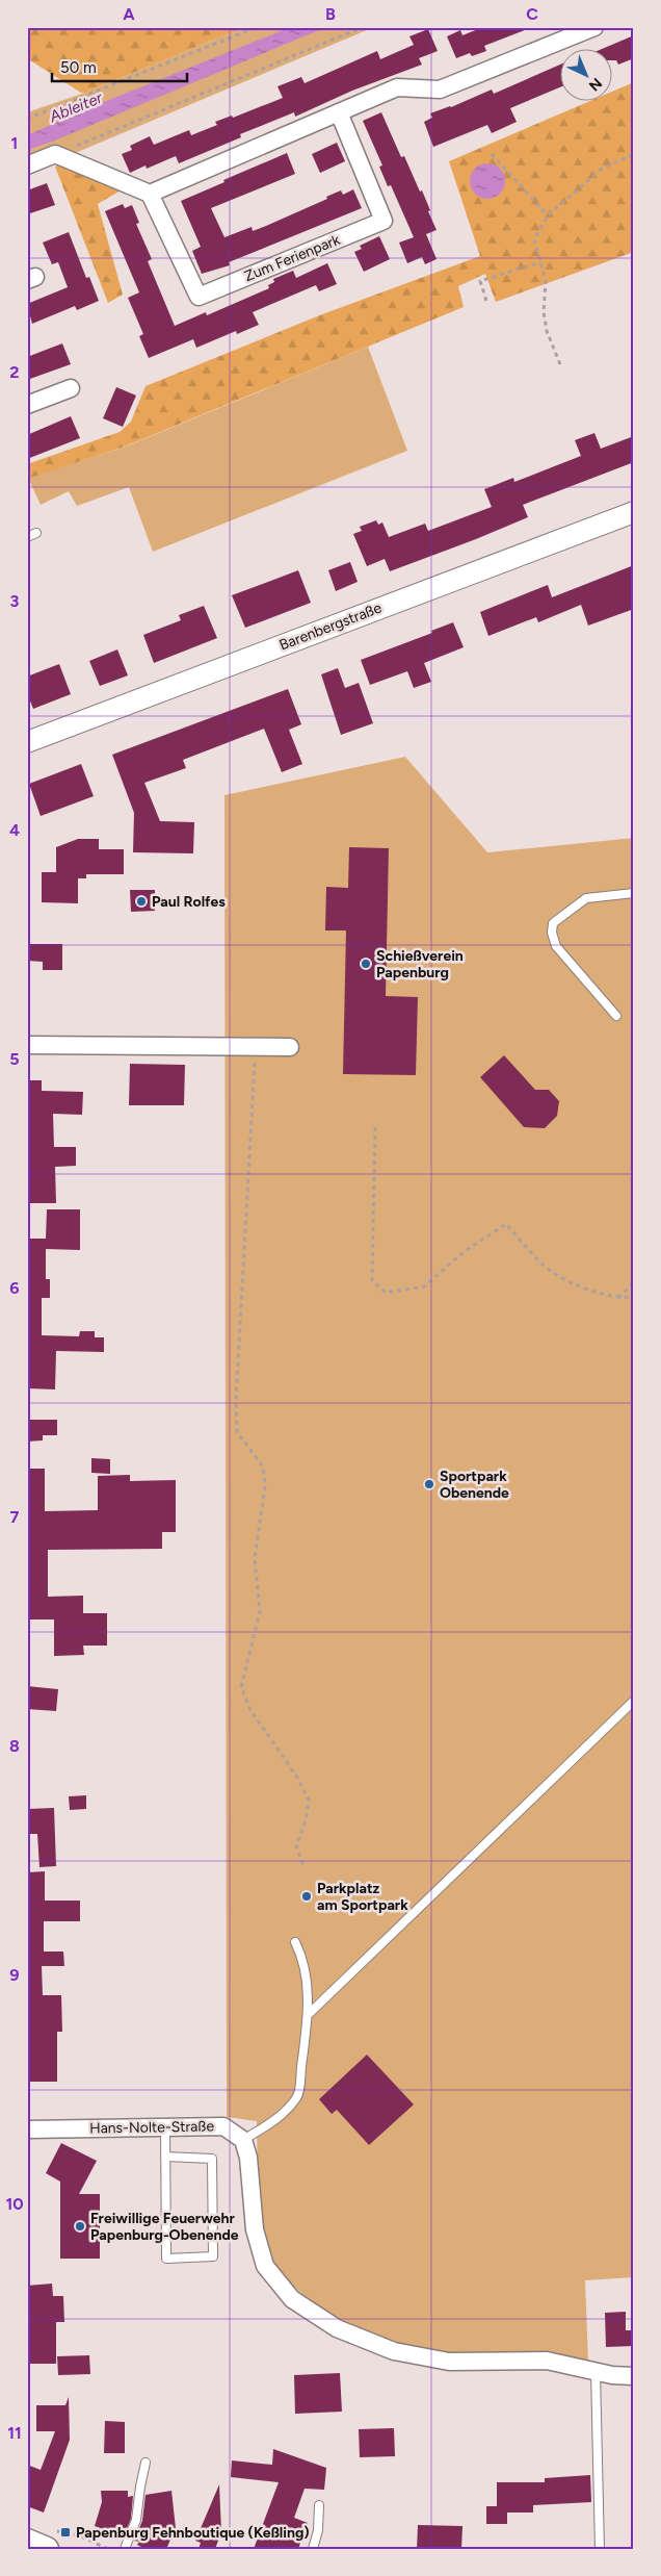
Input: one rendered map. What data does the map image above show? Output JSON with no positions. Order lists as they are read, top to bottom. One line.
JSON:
{"streets":{"street":["Zum Ferienpark","Barenbergstraße","Hans-Nolte-Straße"]},"water":["Ableiter"],"places":{"other":["Paul Rolfes","Schießverein Papenburg","Sportpark Obenende","Parkplatz am Sportpark","Freiwillige Feuerwehr Papenburg-Obenende"],"transit":["Papenburg Fehnboutique (Keßling)"]},"scale_bar":"50 m","north":"bottom right","grid":{"columns":["A","B","C"],"rows":["1","2","3","4","5","6","7","8","9","10","11"]}}
